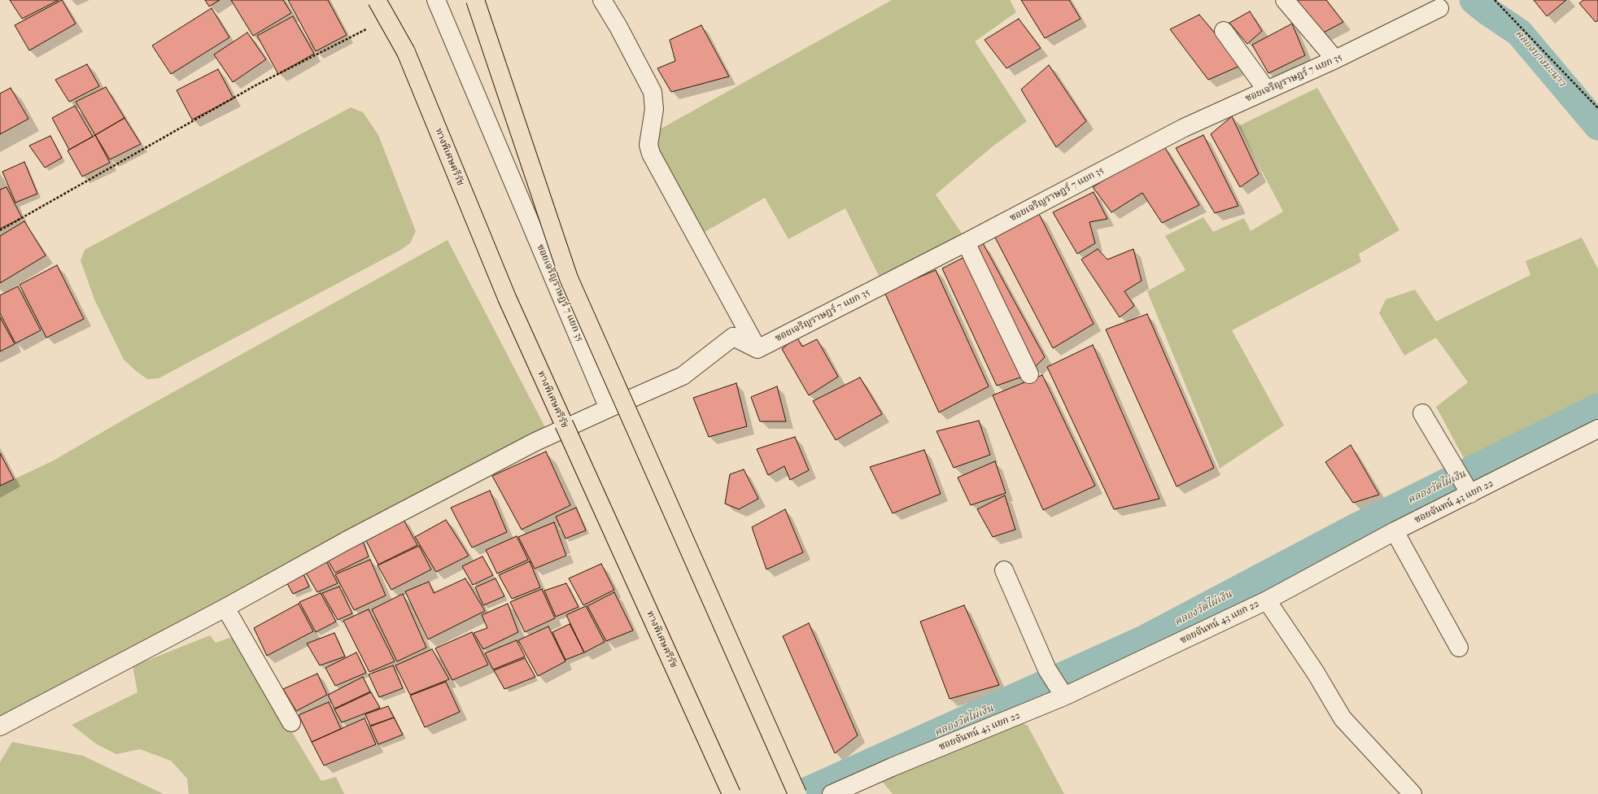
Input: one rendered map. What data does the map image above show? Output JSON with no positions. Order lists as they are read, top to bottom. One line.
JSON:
{"streets":{"highway":["ทางพิเศษศรีรัช"],"street":["ซอยเจริญราษฎร์ 7 แยก 35","ซอยจันทน์ 43 แยก 22"]},"water":["คลองบางมะนาว","คลองวัดไผ่เงิน"]}
